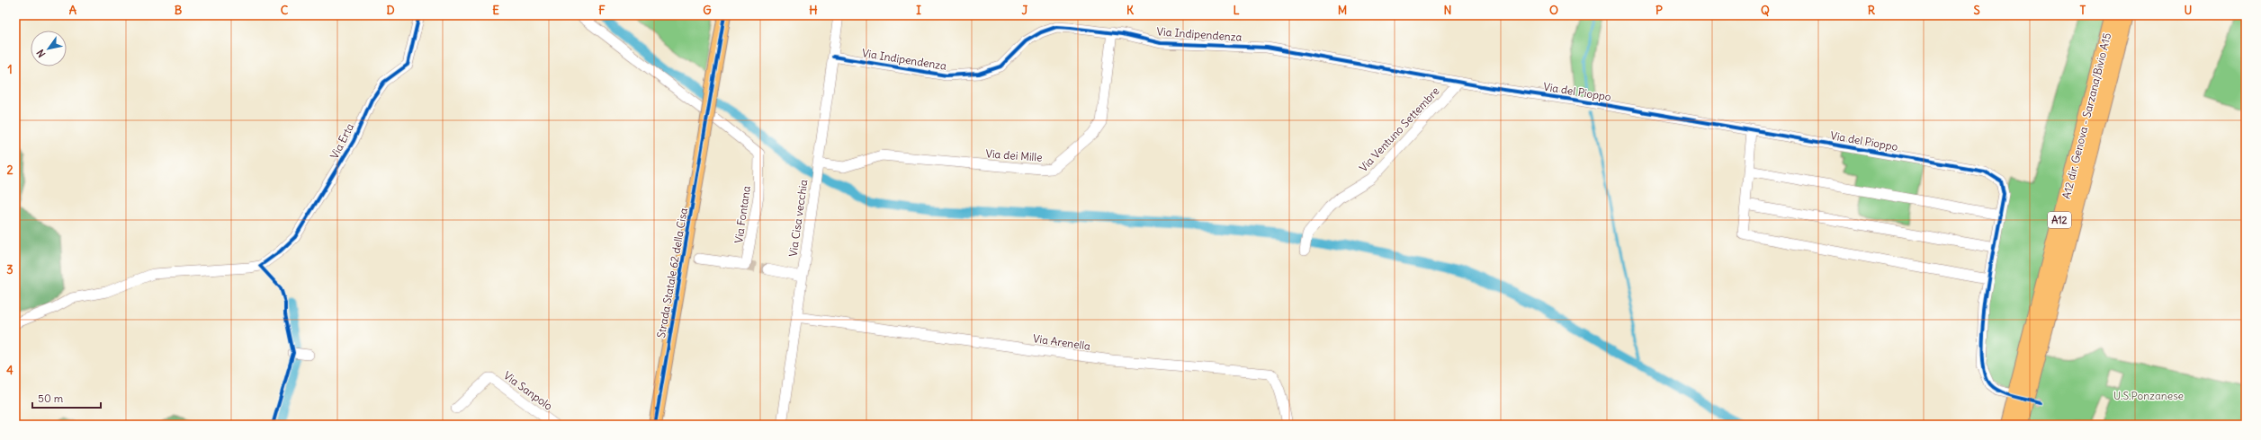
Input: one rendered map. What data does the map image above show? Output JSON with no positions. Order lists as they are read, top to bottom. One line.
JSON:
{"streets":{"highway":["A12 dir. Genova - Sarzana/Bivio A15","A12"],"main road":["Strada Statale 62 della Cisa"],"street":["Via Indipendenza","Via del Pioppo","Via Ventuno Settembre","Via Erta","Via dei Mille","Via Fontana","Via Cisa vecchia","Via Arenella","Via Sanpolo"]},"crossings":[["Via Indipendenza","Via del Pioppo"],["Via Indipendenza","Via Ventuno Settembre"],["Via Indipendenza","Via dei Mille"],["Via Indipendenza","Via Cisa vecchia"],["Via dei Mille","Via Cisa vecchia"],["Via Fontana","Strada Statale 62 della Cisa"],["Via Cisa vecchia","Via Arenella"]],"parks":["U.S.Ponzanese"],"scale_bar":"50 m","north":"bottom left","grid":{"columns":["A","B","C","D","E","F","G","H","I","J","K","L","M","N","O","P","Q","R","S","T","U"],"rows":["1","2","3","4"]}}
